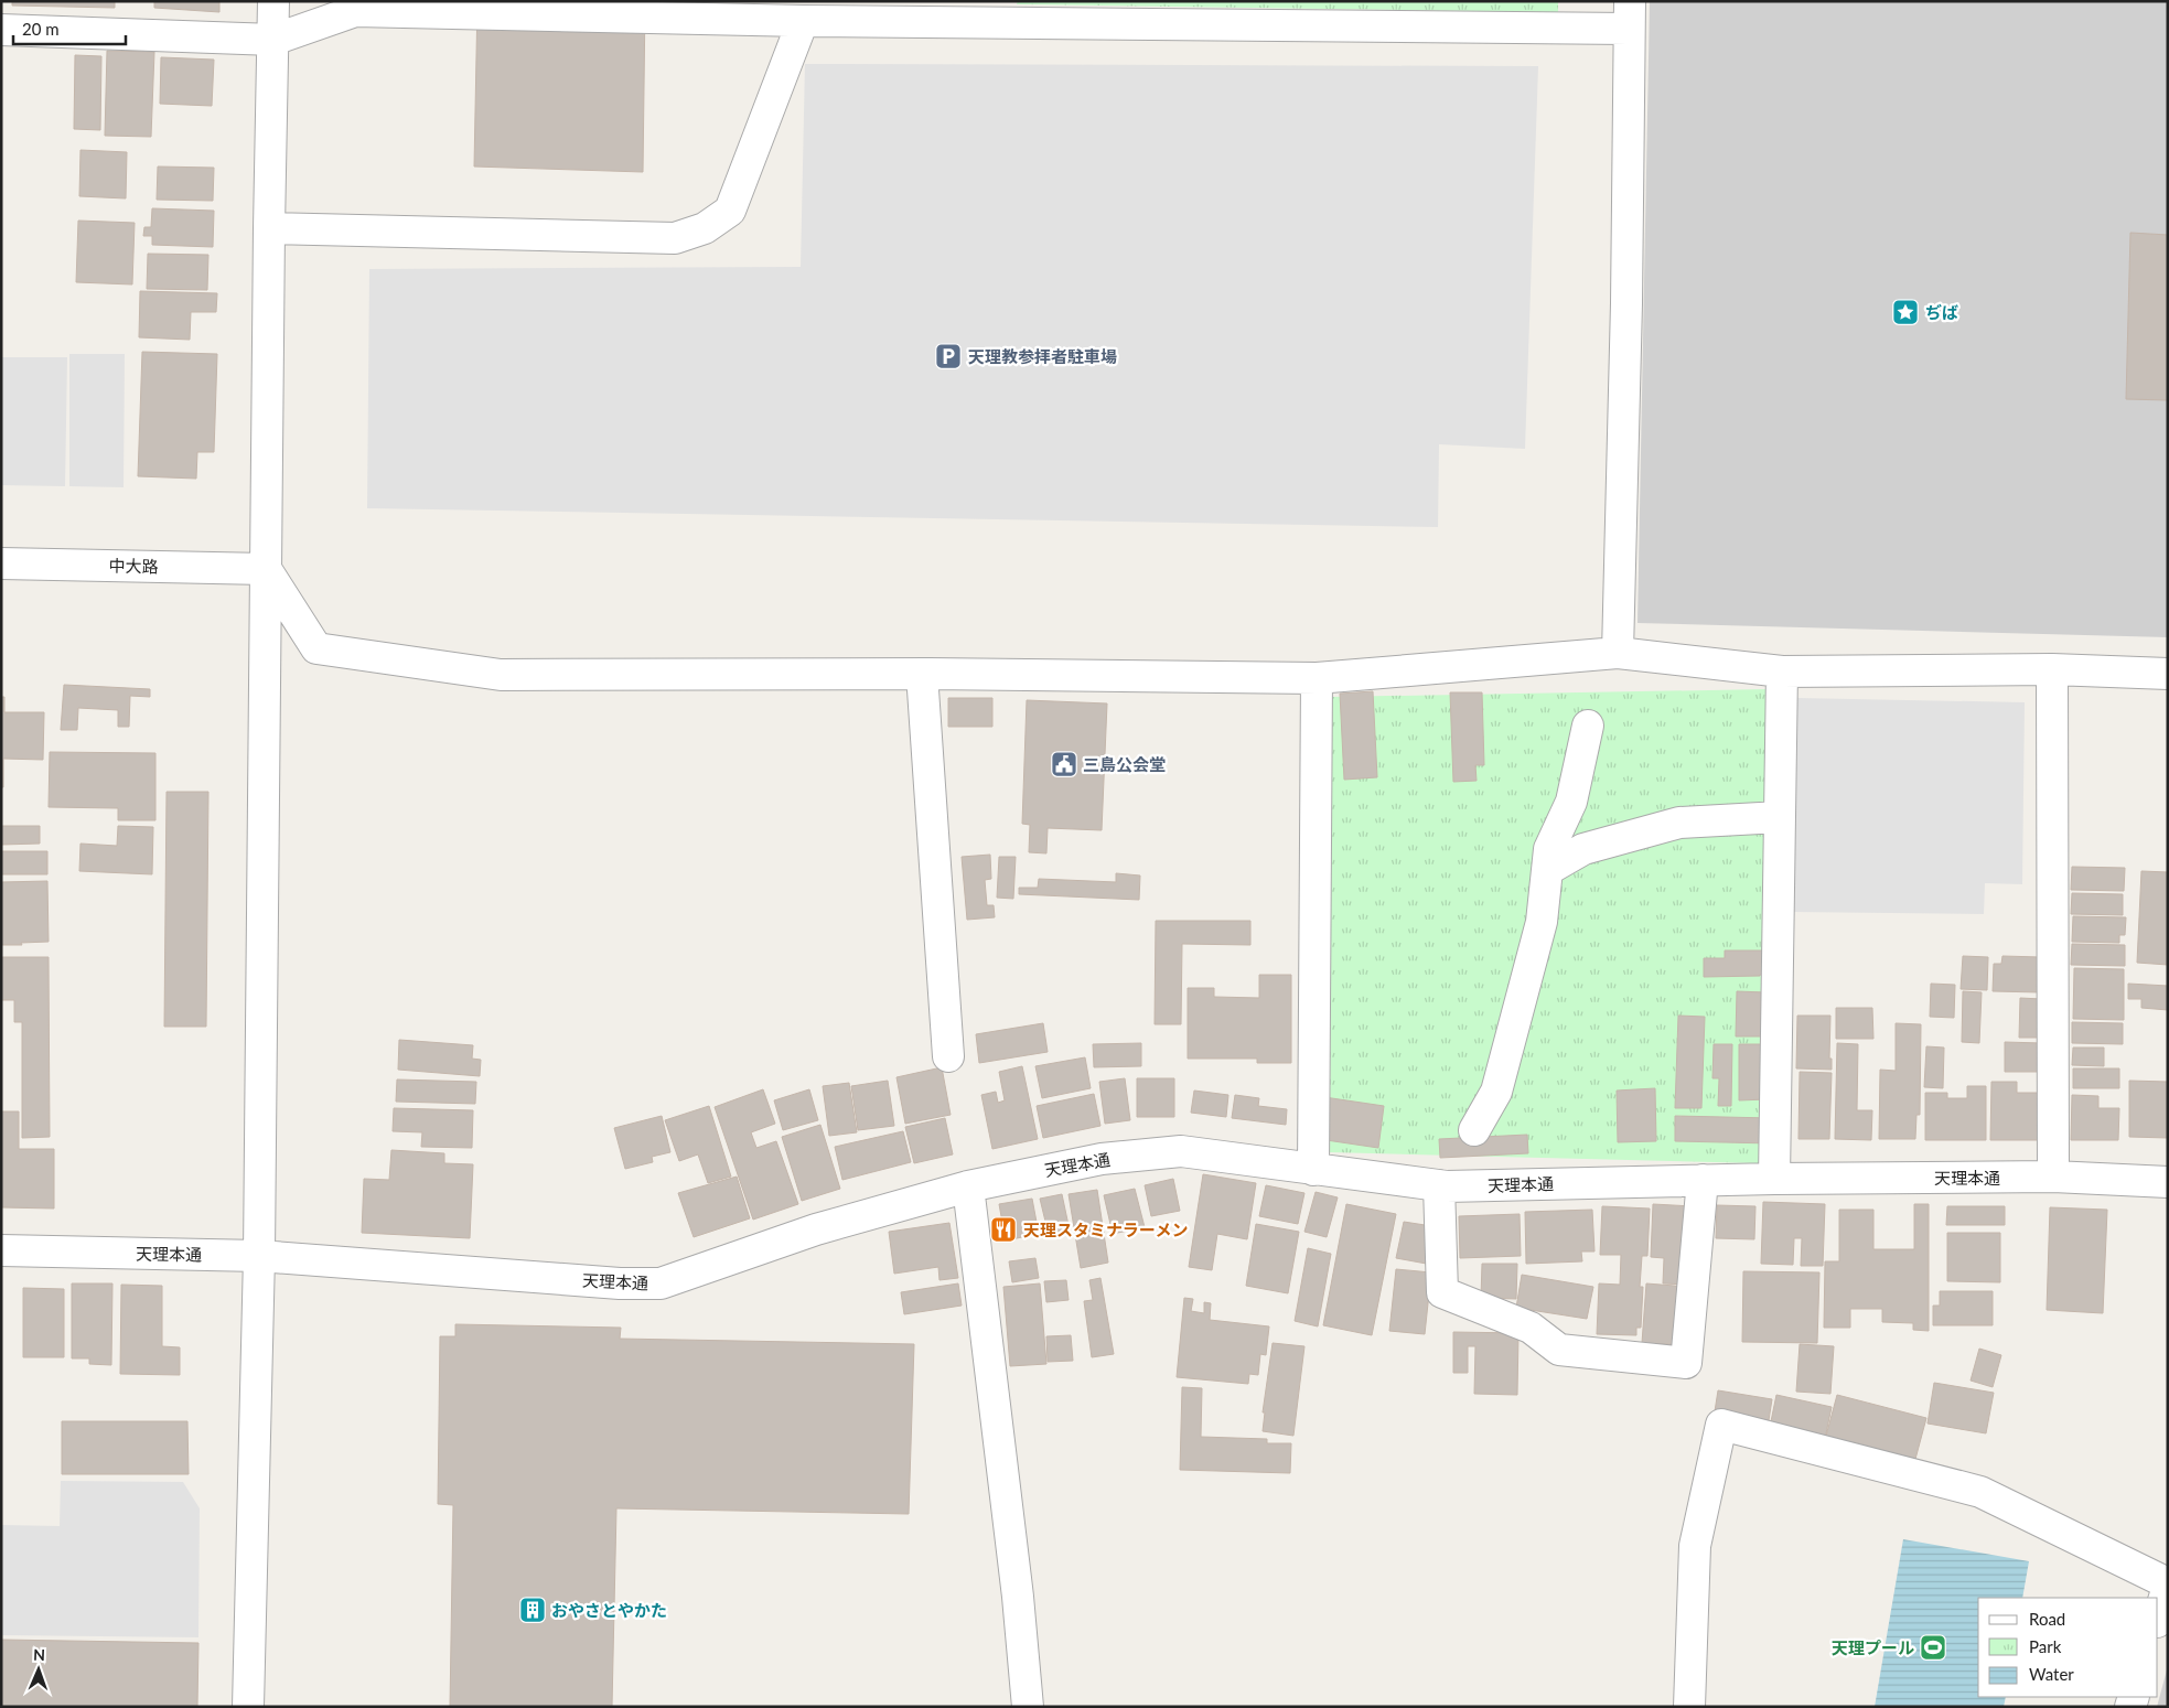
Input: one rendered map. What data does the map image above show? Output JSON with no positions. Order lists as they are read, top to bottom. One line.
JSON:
{"streets":{"street":["中大路","天理本通"]},"places":{"place":["ぢば"],"parking":["天理教参拝者駐車場"],"public building":["三島公会堂"],"restaurant":["天理スタミナラーメン"],"building":["おやさとやかた"],"sports":["天理プール"]},"legend":["Road","Park","Water"],"scale_bar":"20 m","north":"top"}
